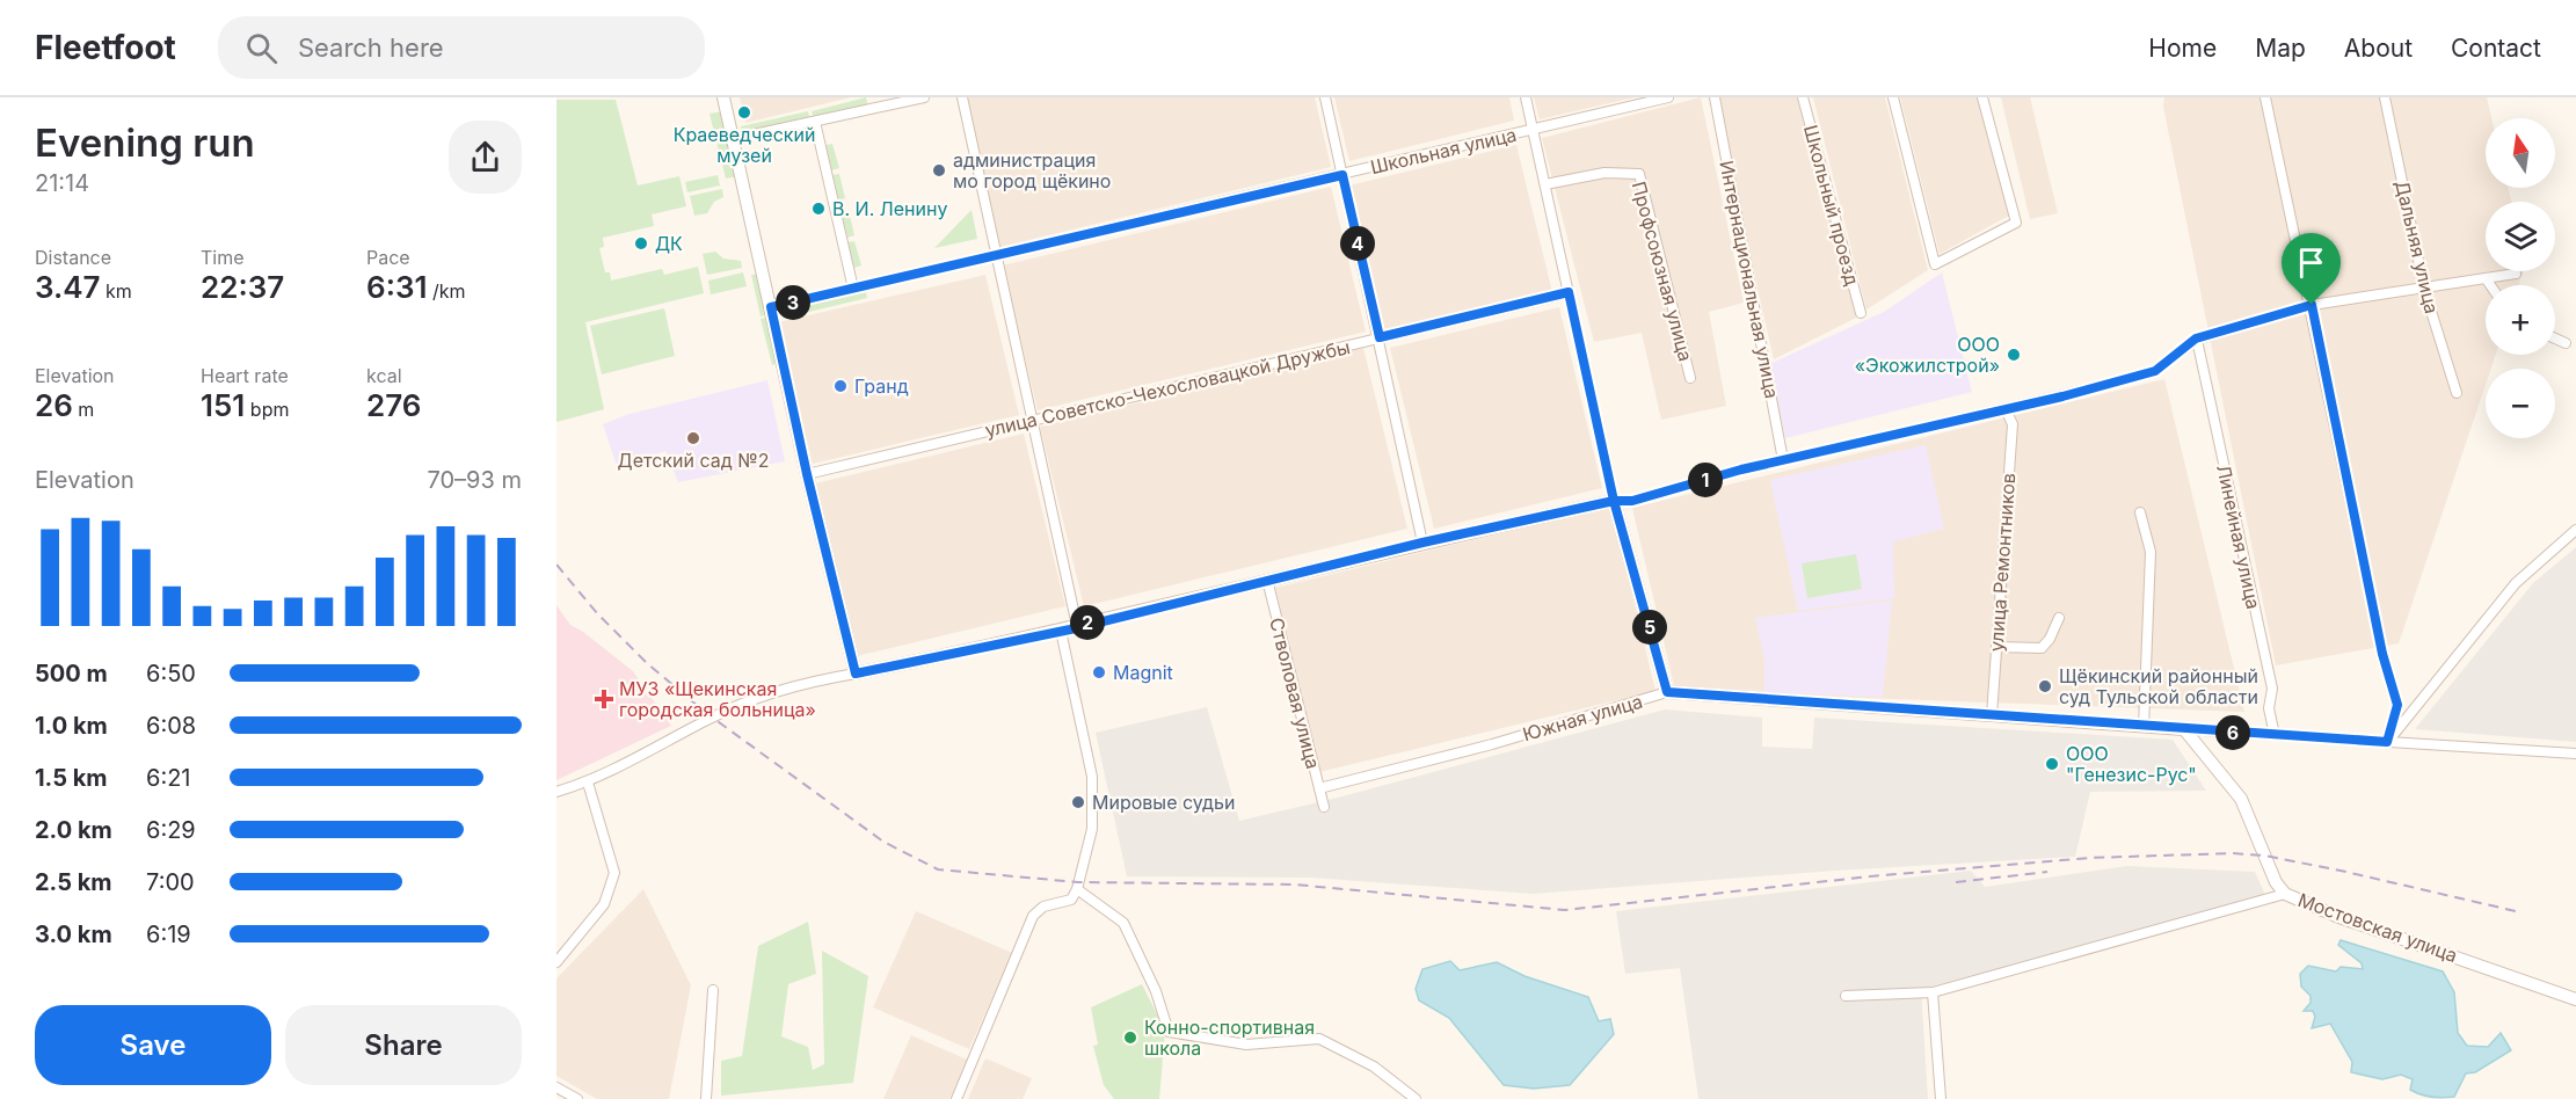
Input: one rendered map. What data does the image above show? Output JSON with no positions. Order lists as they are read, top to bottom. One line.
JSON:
{"streets":{"street":["Школьная улица","Школьный проезд","Дальняя улица","Профсоюзная улица","Интернациональная улица","улица Советско-Чехословацкой Дружбы","Линейная улица","улица Ремонтников","Стволовая улица","Южная улица","Мостовская улица"]},"crossings":[["улица Ремонтников","Южная улица"],["Стволовая улица","Южная улица"],["Южная улица","Мостовская улица"]],"places":{"other":["Краеведческий музей","администрация мо город щёкино","В. И. Ленину","ДК","ООО «Экожилстрой»","Гранд","Детский сад №2","Magnit","Щёкинский районный суд Тульской области","ООО \"Генезис-Рус\"","Мировые судьи","Конно-спортивная школа"],"health":["МУЗ «Щекинская городская больница»"]},"north":"top","page":{"header":"Fleetfoot","search":"Search here","nav":["Home","Map","About","Contact"],"heading":["Evening run","21:14"],"map_buttons":["+","−"],"stats":[["Distance","3.47 km"],["Time","22:37"],["Pace","6:31 /km"],["Elevation","26 m"],["Heart rate","151 bpm"],["kcal","276"]],"pins":["4","3","1","2","5","6"],"chart":["Elevation","70–93 m"],"list":[{"name":"500 m","note":"6:50"},{"name":"1.0 km","note":"6:08"},{"name":"1.5 km","note":"6:21"},{"name":"2.0 km","note":"6:29"},{"name":"2.5 km","note":"7:00"},{"name":"3.0 km","note":"6:19"}],"buttons":["Save","Share"]}}
